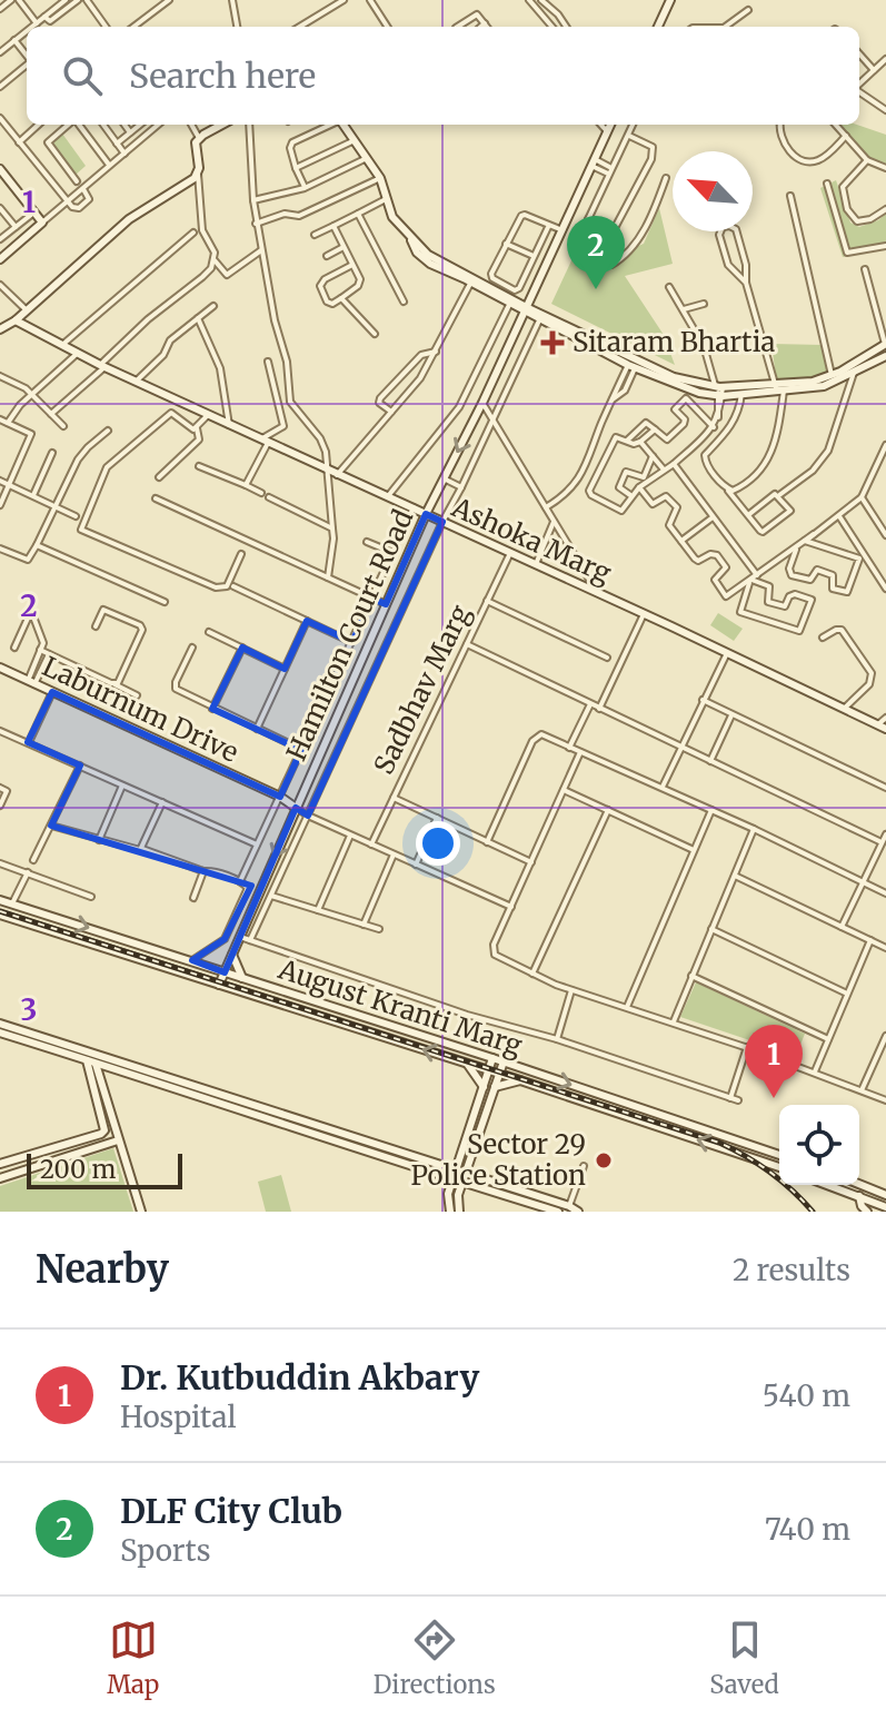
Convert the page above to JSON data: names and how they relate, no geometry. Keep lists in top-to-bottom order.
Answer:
{
  "streets": {
    "street": [
      "Ashoka Marg",
      "Hamilton Court Road",
      "Sadbhav Marg",
      "Laburnum Drive",
      "August Kranti Marg"
    ]
  },
  "crossings": [
    ["Ashoka Marg", "Hamilton Court Road"],
    ["Ashoka Marg", "Sadbhav Marg"],
    ["Hamilton Court Road", "Laburnum Drive"],
    ["Hamilton Court Road", "August Kranti Marg"],
    ["Sadbhav Marg", "Laburnum Drive"]
  ],
  "places": {
    "health": ["Sitaram Bhartia"],
    "other": ["Sector 29 Police Station"]
  },
  "scale_bar": "200 m",
  "north": "top left",
  "page": {
    "search": "Search here",
    "pins": ["2", "1"],
    "scale": "200 m",
    "heading": ["Nearby", "2 results"],
    "list": [
      {
        "mark": "1",
        "name": "Dr. Kutbuddin Akbary",
        "note": "Hospital",
        "value": "540 m"
      },
      {
        "mark": "2",
        "name": "DLF City Club",
        "note": "Sports",
        "value": "740 m"
      }
    ],
    "nav": ["Map", "Directions", "Saved"]
  },
  "grid": {
    "rows": ["1", "2", "3"]
  }
}
